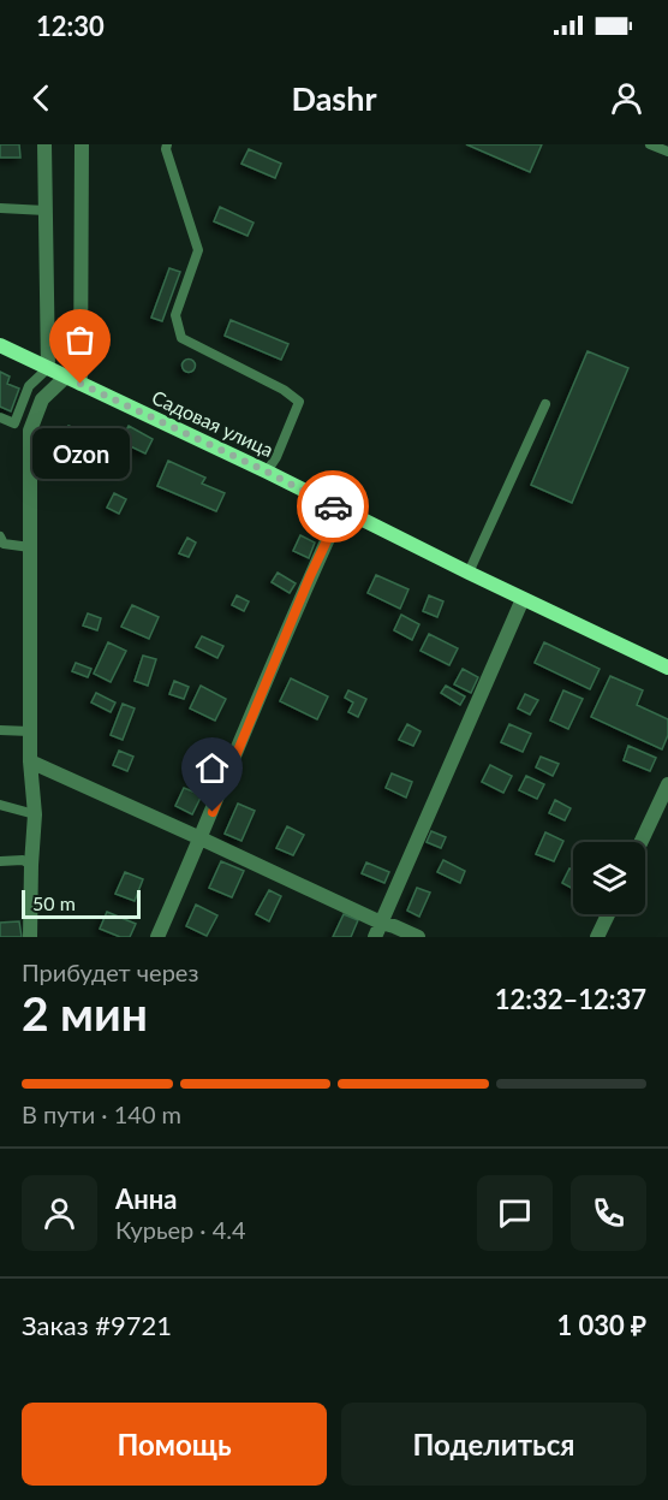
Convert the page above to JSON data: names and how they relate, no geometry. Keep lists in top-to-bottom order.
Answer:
{
  "streets": {
    "street": ["Садовая улица"]
  },
  "places": ["Ozon"],
  "scale_bar": "50 m",
  "page": {
    "status": "12:30",
    "header": "Dashr",
    "bubble": "Ozon",
    "scale": "50 m",
    "heading": ["2 мин", "Прибудет через", "12:32–12:37"],
    "panel": [
      "Анна",
      "Курьер · 4.4",
      "Заказ #9721",
      "1 030 ₽"
    ],
    "bar": "В пути · 140 m",
    "buttons": ["Помощь", "Поделиться"]
  }
}
